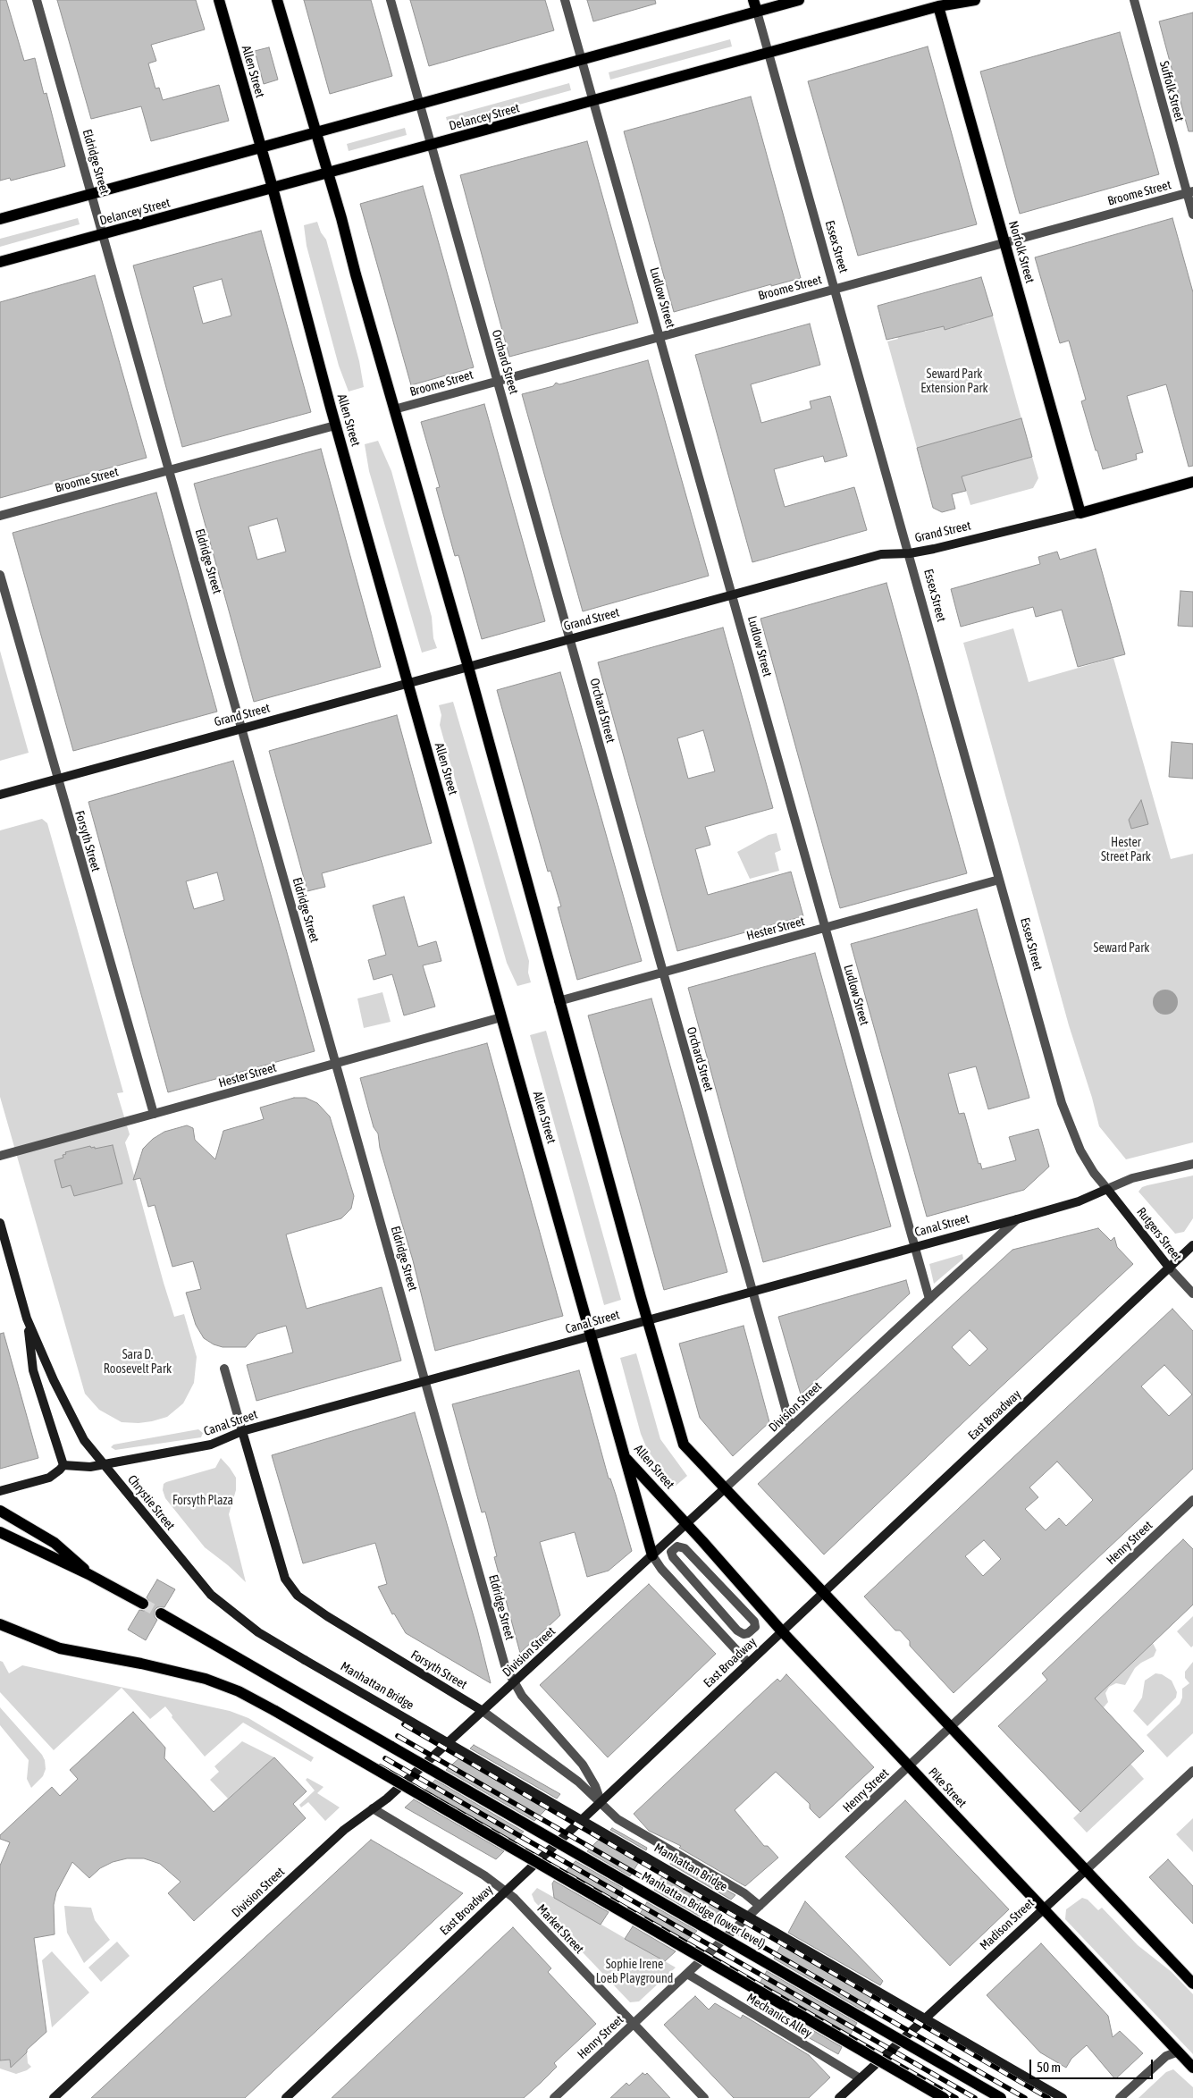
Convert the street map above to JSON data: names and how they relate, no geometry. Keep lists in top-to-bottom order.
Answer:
{
  "streets": {
    "main road": [
      "Allen Street",
      "Delancey Street",
      "Essex Street",
      "Norfolk Street",
      "Grand Street",
      "Forsyth Street",
      "Canal Street",
      "Rutgers Street",
      "Division Street",
      "East Broadway",
      "Chrystie Street",
      "Manhattan Bridge",
      "Pike Street",
      "Manhattan Bridge (lower level)",
      "Madison Street"
    ],
    "street": [
      "Suffolk Street",
      "Eldridge Street",
      "Broome Street",
      "Ludlow Street",
      "Orchard Street",
      "Hester Street",
      "Henry Street",
      "Market Street",
      "Mechanics Alley"
    ]
  },
  "crossings": [
    ["Allen Street", "Delancey Street"],
    ["Allen Street", "Broome Street"],
    ["Allen Street", "Grand Street"],
    ["Allen Street", "Hester Street"],
    ["Allen Street", "Canal Street"],
    ["Allen Street", "Division Street"],
    ["Allen Street", "Pike Street"],
    ["Suffolk Street", "Broome Street"],
    ["Delancey Street", "Eldridge Street"],
    ["Delancey Street", "Essex Street"],
    ["Delancey Street", "Norfolk Street"],
    ["Delancey Street", "Ludlow Street"],
    ["Delancey Street", "Orchard Street"],
    ["Eldridge Street", "Broome Street"],
    ["Eldridge Street", "Grand Street"],
    ["Eldridge Street", "Forsyth Street"],
    ["Eldridge Street", "Hester Street"],
    ["Eldridge Street", "Canal Street"],
    ["Eldridge Street", "Division Street"],
    ["Eldridge Street", "East Broadway"],
    ["Broome Street", "Essex Street"],
    ["Broome Street", "Norfolk Street"],
    ["Broome Street", "Ludlow Street"],
    ["Broome Street", "Orchard Street"],
    ["Essex Street", "Grand Street"],
    ["Essex Street", "Hester Street"],
    ["Essex Street", "Canal Street"],
    ["Essex Street", "Rutgers Street"],
    ["Norfolk Street", "Grand Street"],
    ["Ludlow Street", "Grand Street"],
    ["Ludlow Street", "Hester Street"],
    ["Ludlow Street", "Canal Street"],
    ["Ludlow Street", "Division Street"],
    ["Orchard Street", "Grand Street"],
    ["Orchard Street", "Hester Street"],
    ["Orchard Street", "Canal Street"],
    ["Orchard Street", "Division Street"],
    ["Grand Street", "Forsyth Street"],
    ["Forsyth Street", "Hester Street"],
    ["Forsyth Street", "Canal Street"],
    ["Forsyth Street", "Division Street"],
    ["Forsyth Street", "East Broadway"],
    ["Forsyth Street", "Henry Street"],
    ["Canal Street", "Rutgers Street"],
    ["Canal Street", "Division Street"],
    ["Canal Street", "Chrystie Street"],
    ["Rutgers Street", "East Broadway"],
    ["Division Street", "Pike Street"],
    ["Division Street", "Market Street"],
    ["East Broadway", "Pike Street"],
    ["East Broadway", "Market Street"],
    ["Chrystie Street", "Manhattan Bridge"],
    ["Henry Street", "Pike Street"],
    ["Henry Street", "Market Street"],
    ["Henry Street", "Mechanics Alley"],
    ["Pike Street", "Madison Street"],
    ["Madison Street", "Mechanics Alley"]
  ],
  "parks": [
    "Seward Park Extension Park",
    "Hester Street Park",
    "Seward Park",
    "Sara D. Roosevelt Park",
    "Forsyth Plaza",
    "Sophie Irene Loeb Playground"
  ],
  "scale_bar": "50 m"
}
